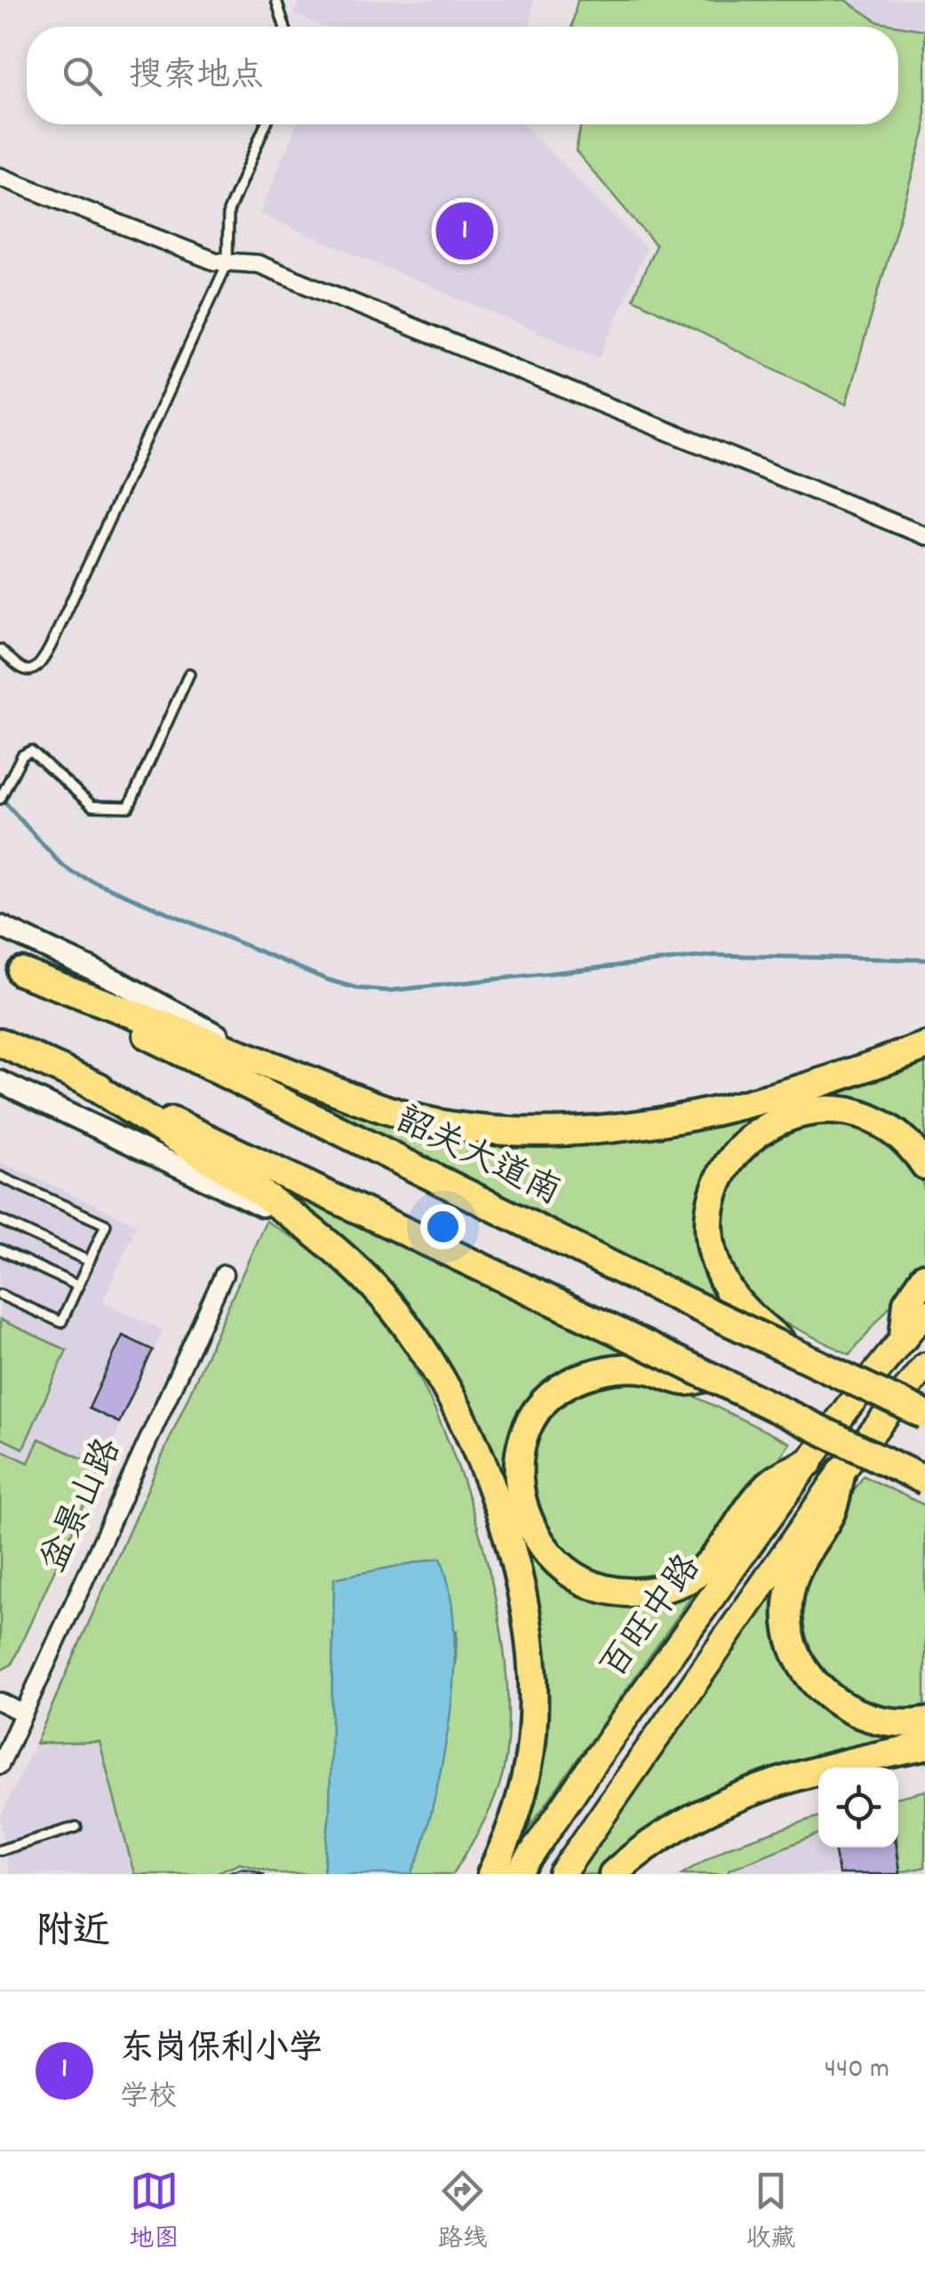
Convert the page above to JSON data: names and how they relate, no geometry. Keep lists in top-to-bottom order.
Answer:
{
  "streets": {
    "highway": ["韶关大道南"],
    "main road": ["百旺中路"],
    "street": ["盆景山路"]
  },
  "page": {
    "search": "搜索地点",
    "pins": "1",
    "heading": "附近",
    "list": [
      {
        "mark": "1",
        "name": "东岗保利小学",
        "note": "学校",
        "value": "440 m"
      }
    ],
    "nav": ["地图", "路线", "收藏"]
  }
}
